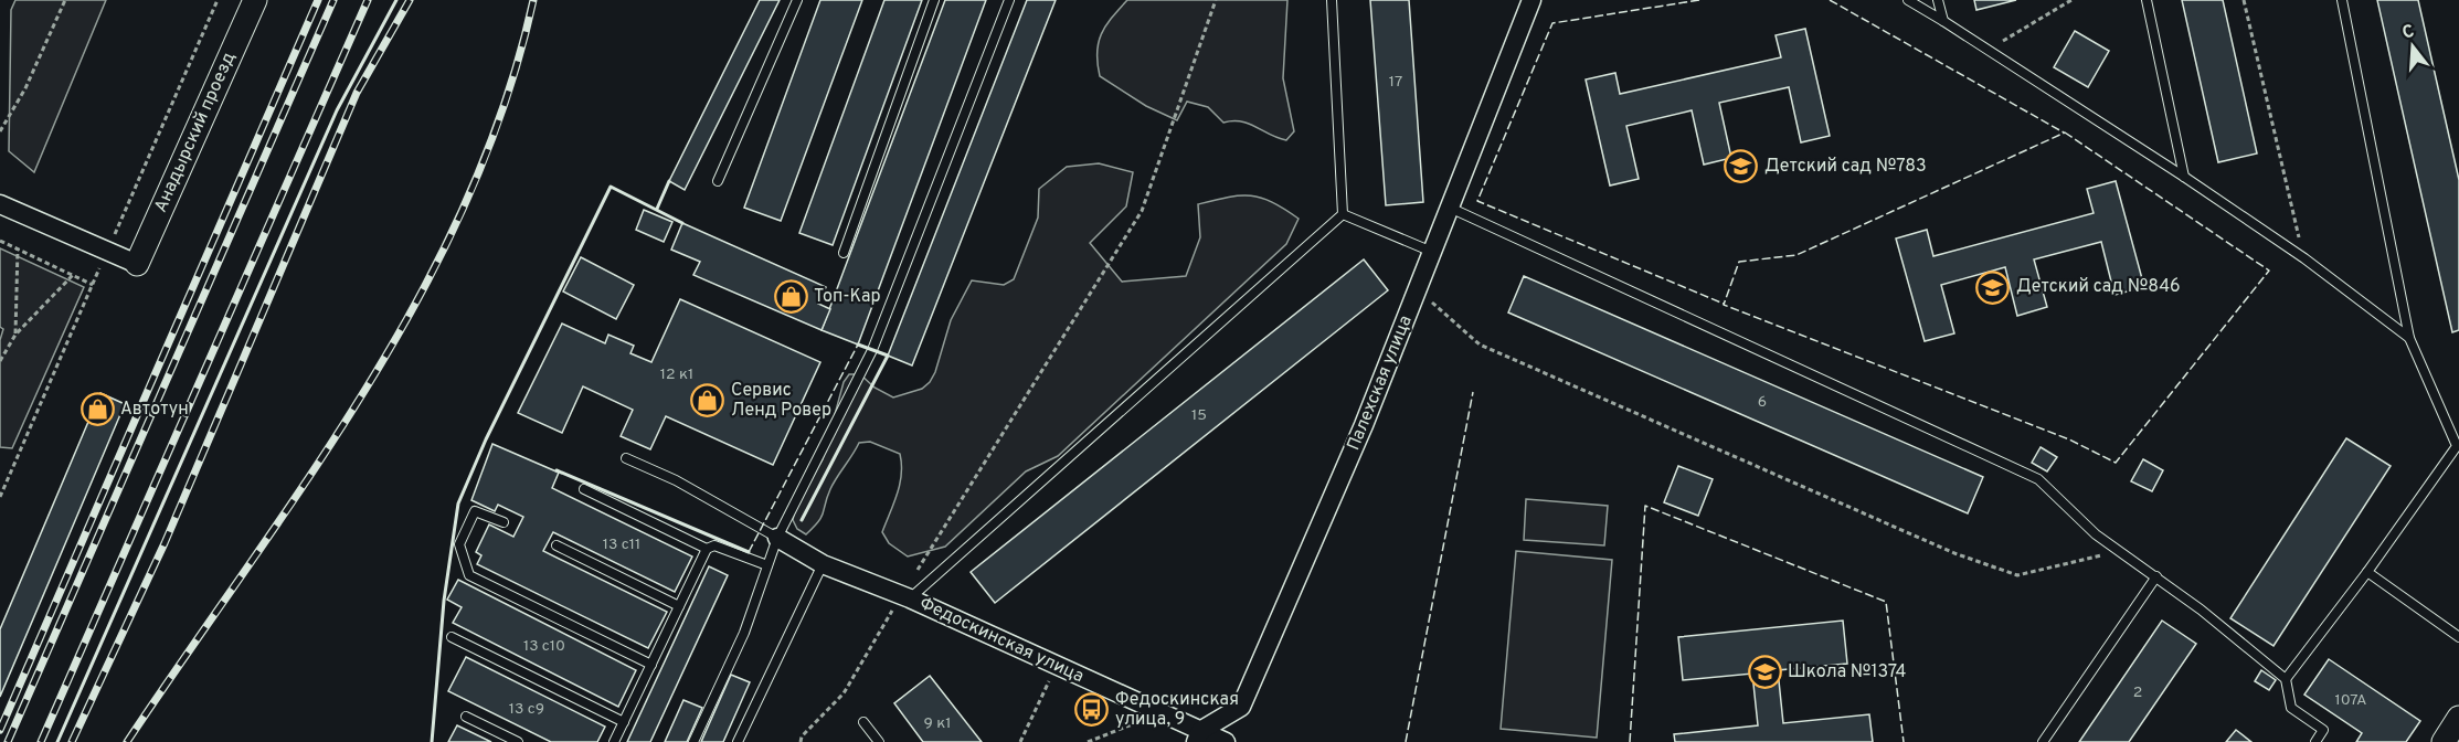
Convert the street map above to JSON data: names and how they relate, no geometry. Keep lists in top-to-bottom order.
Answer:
{
  "streets": {
    "street": ["Анадырский проезд", "Палехская улица", "Федоскинская улица"]
  },
  "crossings": [
    ["Палехская улица", "Федоскинская улица"]
  ],
  "places": {
    "school or university": ["Детский сад №783", "Детский сад №846", "Школа №1374"],
    "shop": ["Топ-Кар", "Сервис Ленд Ровер", "Автотун"],
    "bus stop": ["Федоскинская улица, 9"]
  },
  "house_numbers": [
    "17",
    "12 к1",
    "6",
    "15",
    "13 с11",
    "13 с10",
    "2",
    "107А",
    "13 с9",
    "9 к1"
  ],
  "north": "top"
}
